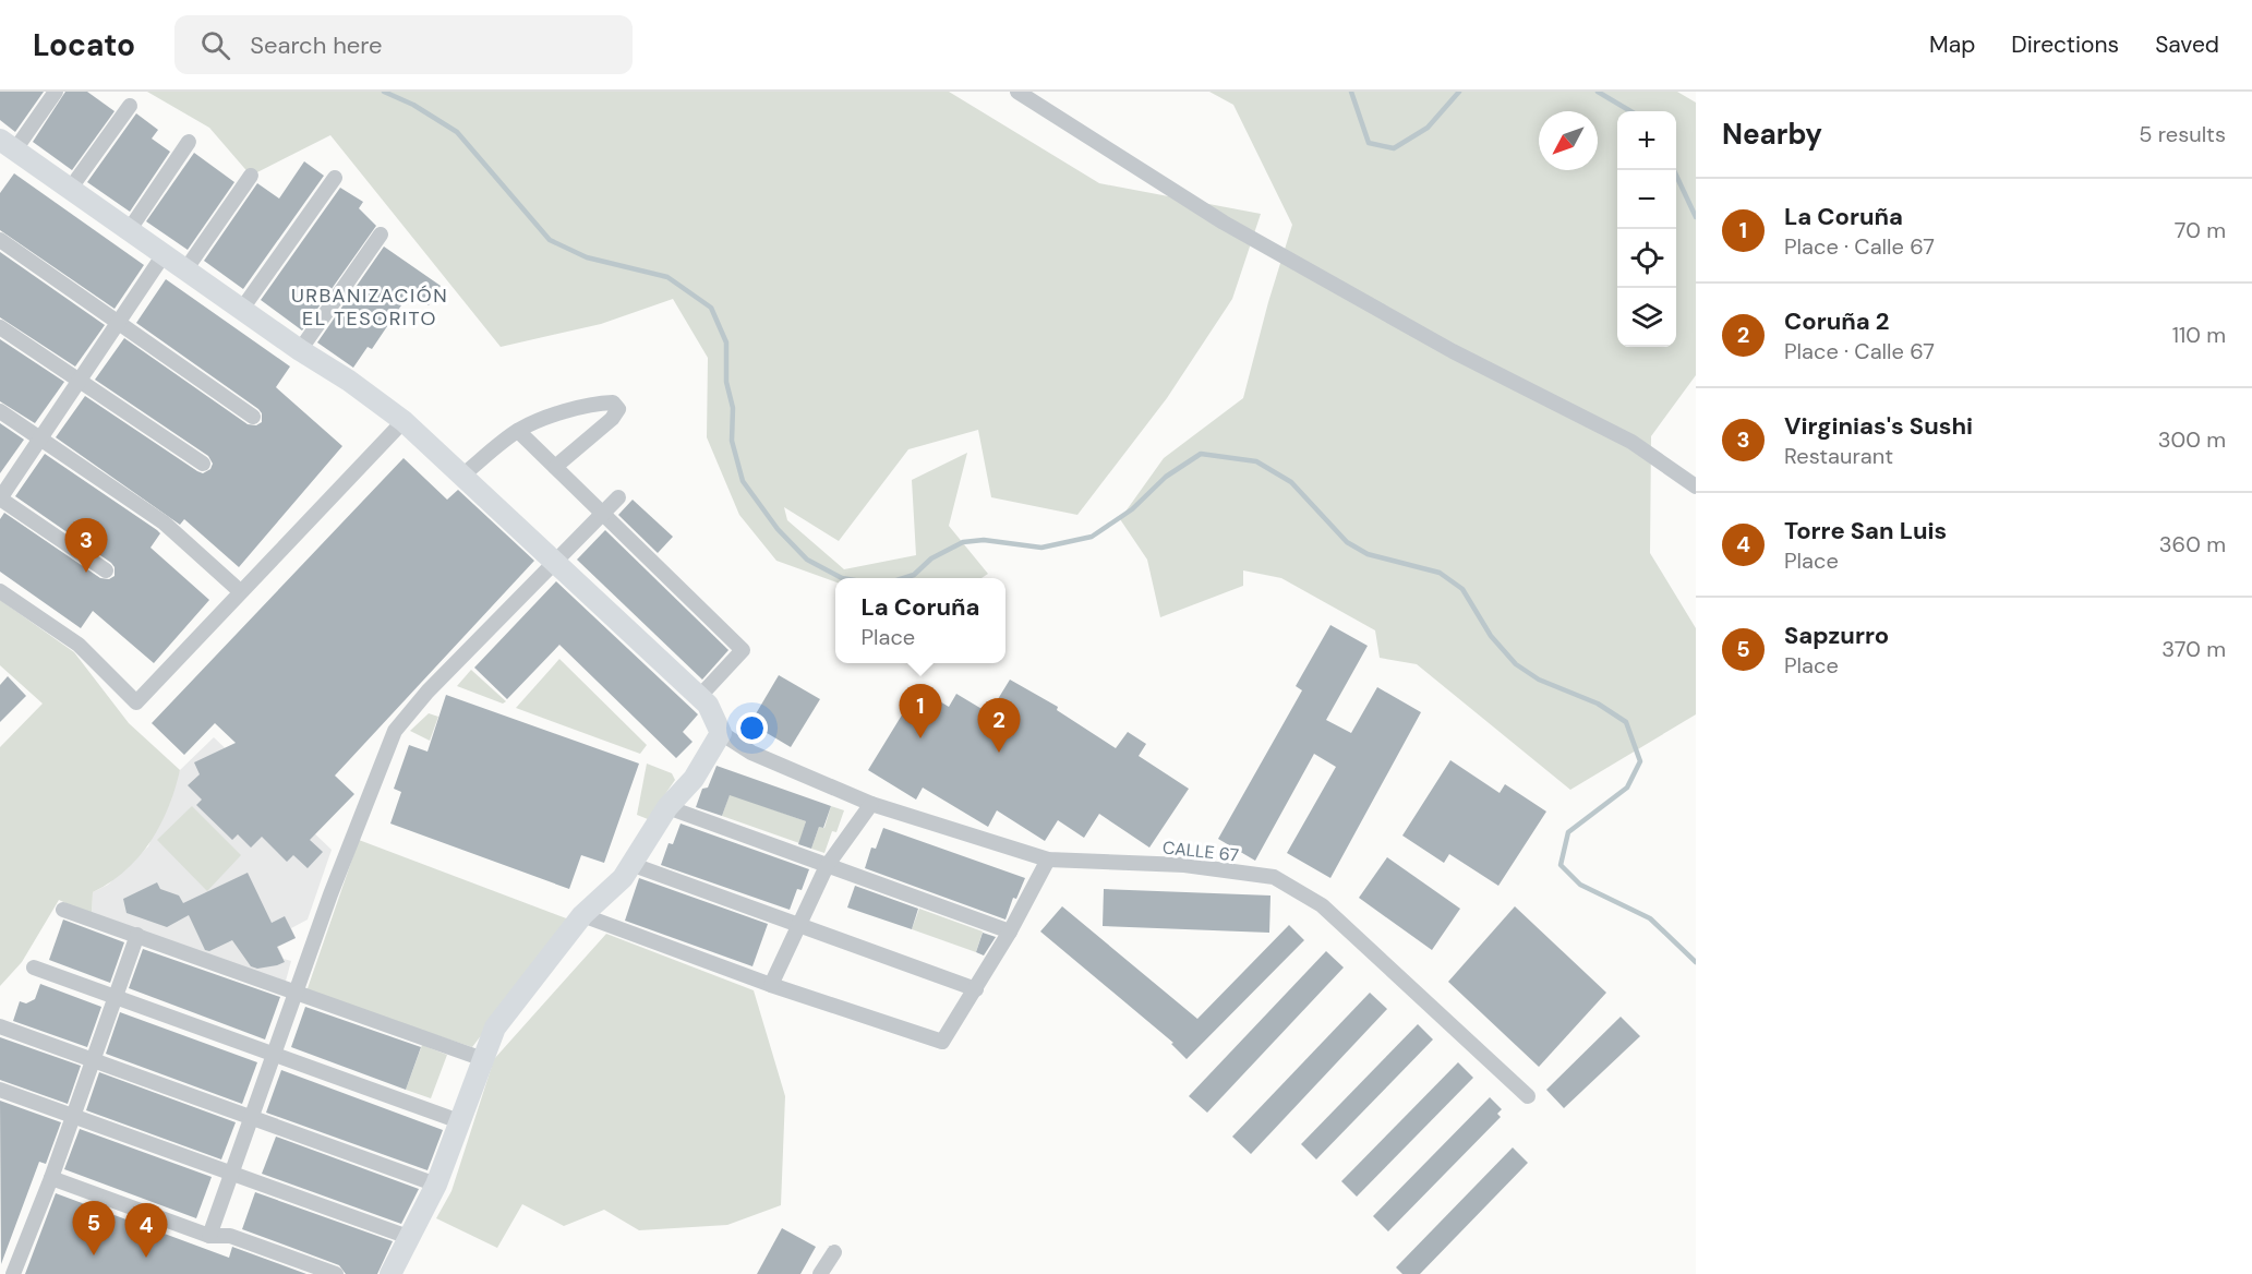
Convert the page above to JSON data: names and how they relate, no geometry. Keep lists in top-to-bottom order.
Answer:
{
  "streets": {
    "street": ["CALLE 67"]
  },
  "districts": ["URBANIZACIÓN EL TESORITO"],
  "north": "bottom left",
  "page": {
    "header": "Locato",
    "search": "Search here",
    "nav": ["Map", "Directions", "Saved"],
    "heading": ["Nearby", "5 results"],
    "map_buttons": ["+", "−"],
    "list": [
      {
        "mark": "1",
        "name": "La Coruña",
        "note": "Place · Calle 67",
        "value": "70 m"
      },
      {
        "mark": "2",
        "name": "Coruña 2",
        "note": "Place · Calle 67",
        "value": "110 m"
      },
      {
        "mark": "3",
        "name": "Virginias's Sushi",
        "note": "Restaurant",
        "value": "300 m"
      },
      {
        "mark": "4",
        "name": "Torre San Luis",
        "note": "Place",
        "value": "360 m"
      },
      {
        "mark": "5",
        "name": "Sapzurro",
        "note": "Place",
        "value": "370 m"
      }
    ],
    "pins": [
      "3",
      "1",
      "2",
      "5",
      "4"
    ],
    "popup": ["La Coruña", "Place"]
  }
}
